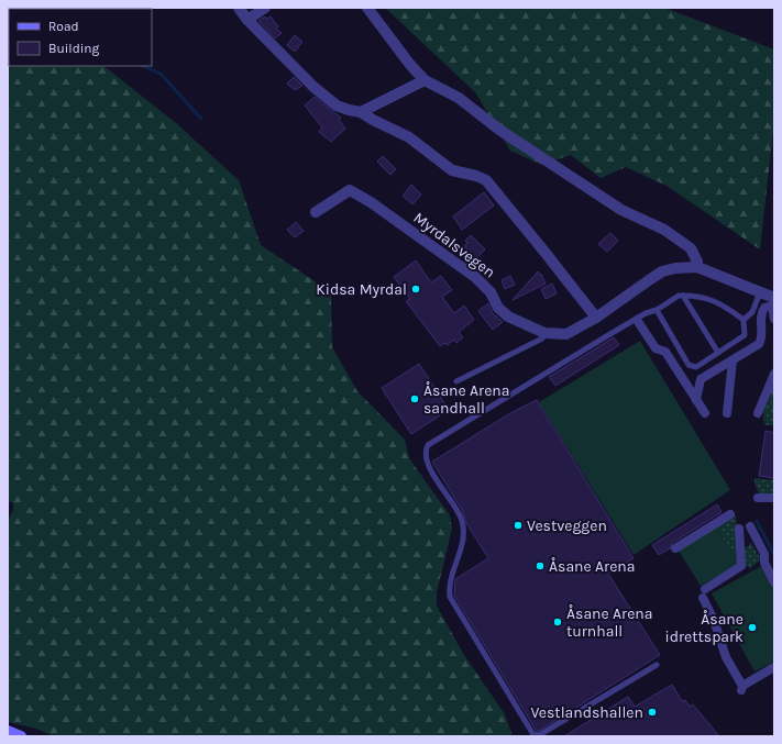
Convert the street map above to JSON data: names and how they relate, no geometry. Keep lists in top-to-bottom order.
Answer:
{
  "streets": {
    "street": ["Myrdalsvegen"]
  },
  "places": [
    "Kidsa Myrdal",
    "Åsane Arena sandhall",
    "Vestveggen",
    "Åsane Arena",
    "Åsane Arena turnhall",
    "Åsane idrettspark",
    "Vestlandshallen"
  ],
  "legend": ["Road", "Building"]
}
